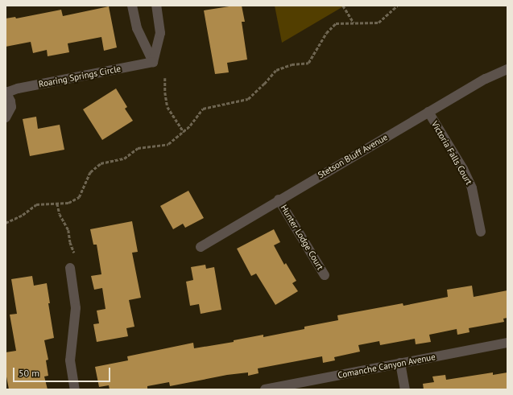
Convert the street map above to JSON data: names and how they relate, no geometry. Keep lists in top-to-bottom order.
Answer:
{
  "streets": {
    "street": [
      "Roaring Springs Circle",
      "Victoria Falls Court",
      "Stetson Bluff Avenue",
      "Hunter Lodge Court",
      "Comanche Canyon Avenue"
    ]
  },
  "crossings": [
    ["Victoria Falls Court", "Stetson Bluff Avenue"],
    ["Stetson Bluff Avenue", "Hunter Lodge Court"]
  ],
  "scale_bar": "50 m"
}
